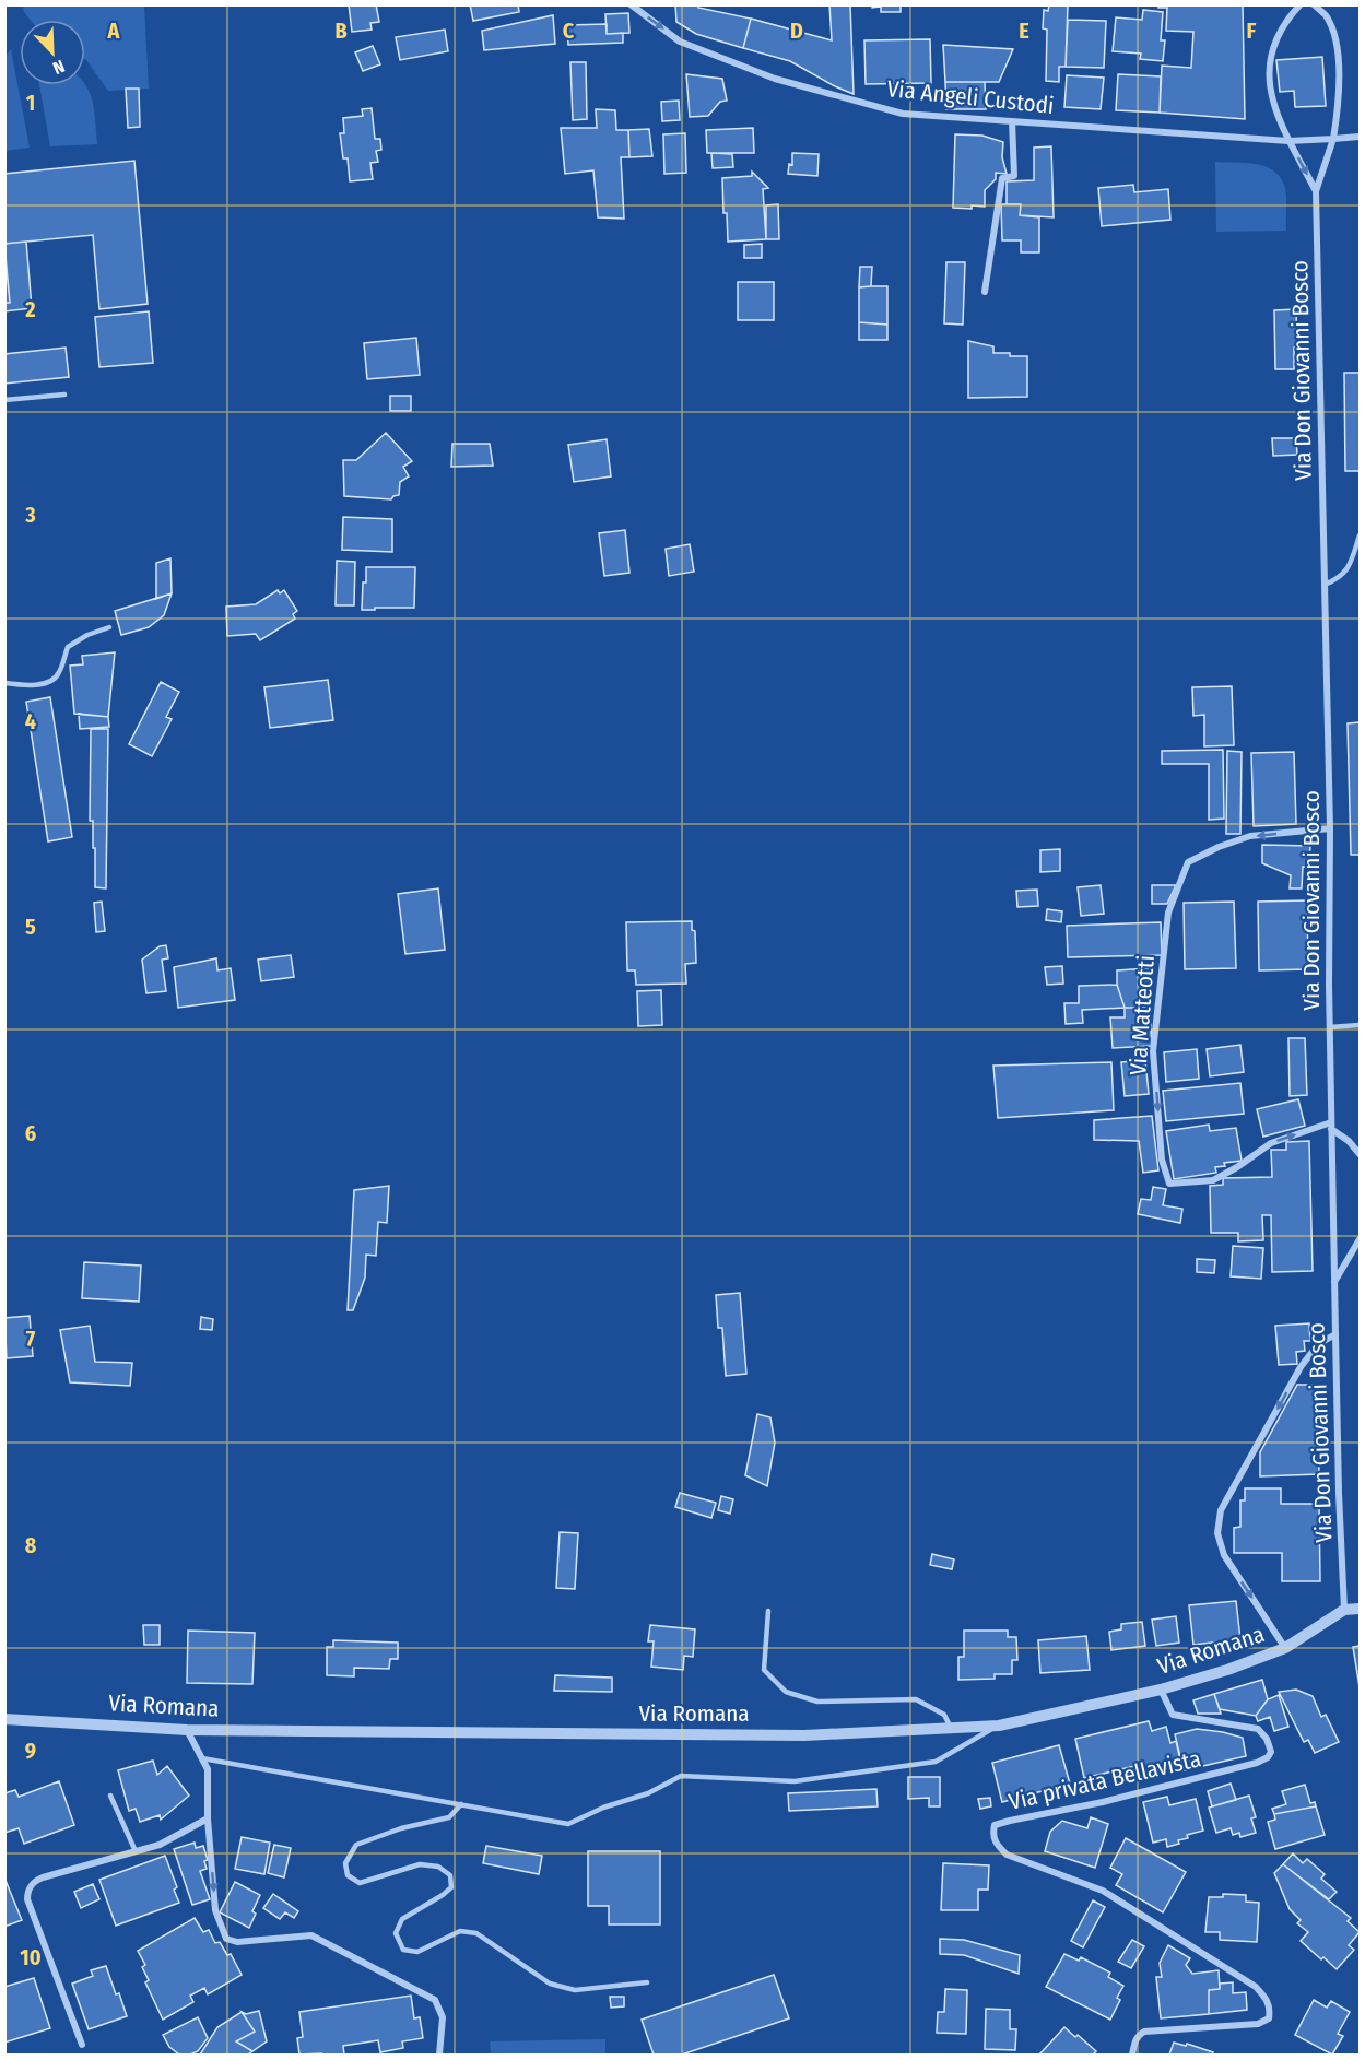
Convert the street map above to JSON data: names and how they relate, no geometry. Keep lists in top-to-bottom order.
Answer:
{
  "streets": {
    "street": [
      "Via Angeli Custodi",
      "Via Don Giovanni Bosco",
      "Via Matteotti",
      "Via Romana",
      "Via privata Bellavista"
    ]
  },
  "crossings": [
    ["Via Angeli Custodi", "Via Don Giovanni Bosco"],
    ["Via Don Giovanni Bosco", "Via Matteotti"],
    ["Via Don Giovanni Bosco", "Via Romana"],
    ["Via Romana", "Via privata Bellavista"]
  ],
  "one_way": ["Via Angeli Custodi"],
  "north": "bottom right",
  "grid": {
    "columns": [
      "A",
      "B",
      "C",
      "D",
      "E",
      "F"
    ],
    "rows": [
      "1",
      "2",
      "3",
      "4",
      "5",
      "6",
      "7",
      "8",
      "9",
      "10"
    ]
  }
}
